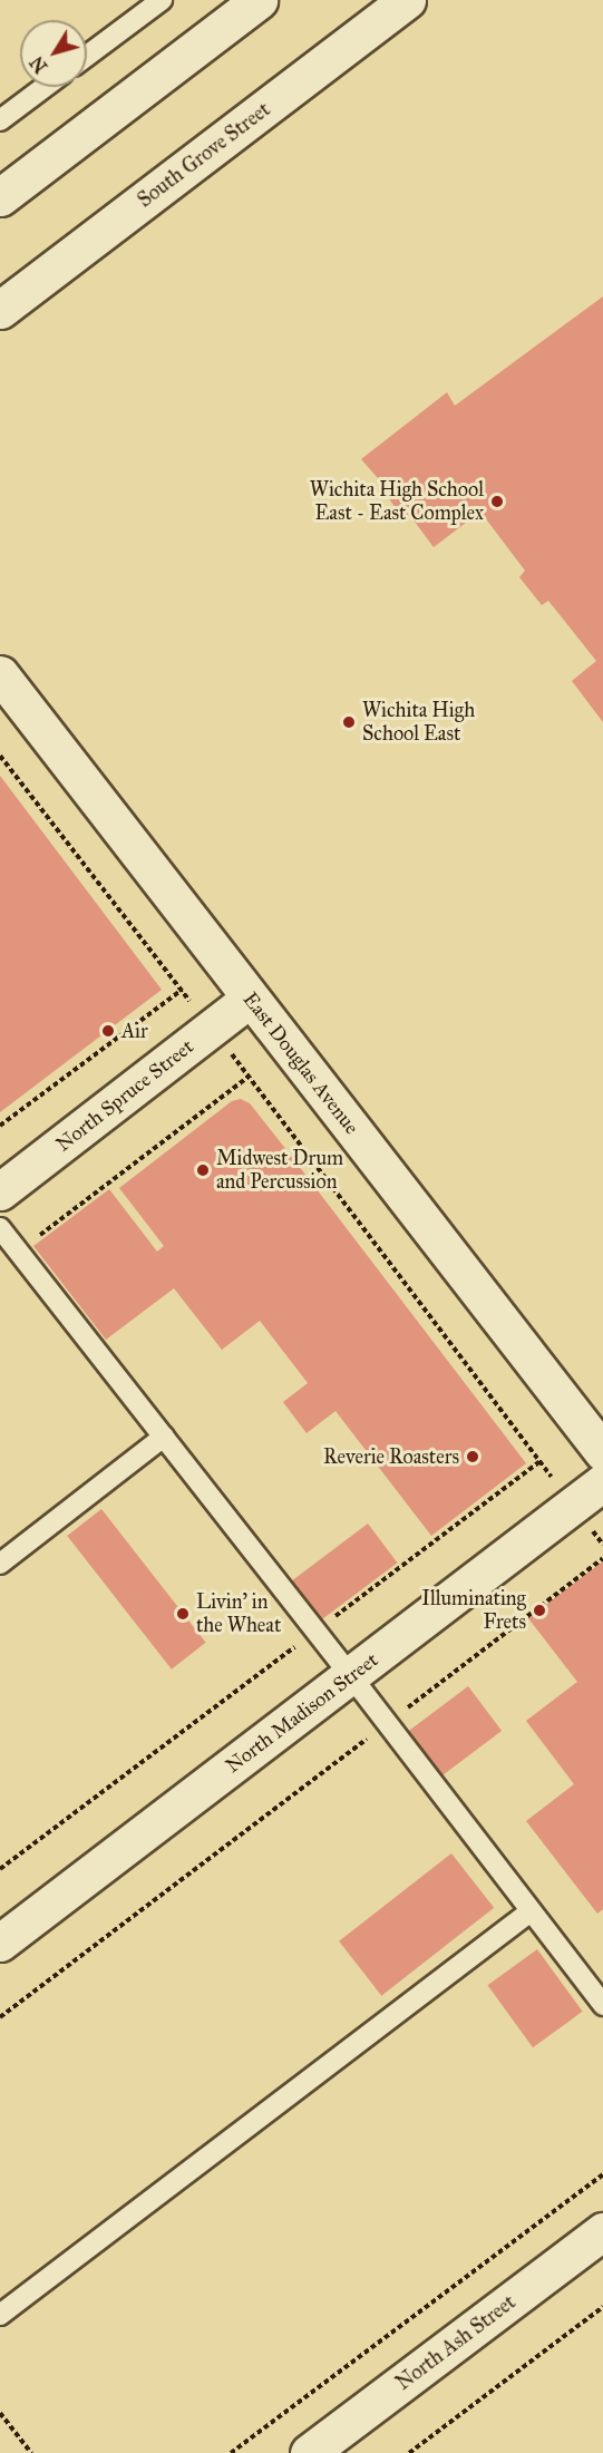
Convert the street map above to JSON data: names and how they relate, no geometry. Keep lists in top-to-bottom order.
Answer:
{
  "streets": {
    "street": [
      "South Grove Street",
      "East Douglas Avenue",
      "North Spruce Street",
      "North Madison Street",
      "North Ash Street"
    ]
  },
  "crossings": [
    ["East Douglas Avenue", "North Spruce Street"]
  ],
  "places": [
    "Wichita High School East - East Complex",
    "Wichita High School East",
    "Air",
    "Midwest Drum and Percussion",
    "Reverie Roasters",
    "Illuminating Frets",
    "Livin' in the Wheat"
  ],
  "north": "bottom left"
}
